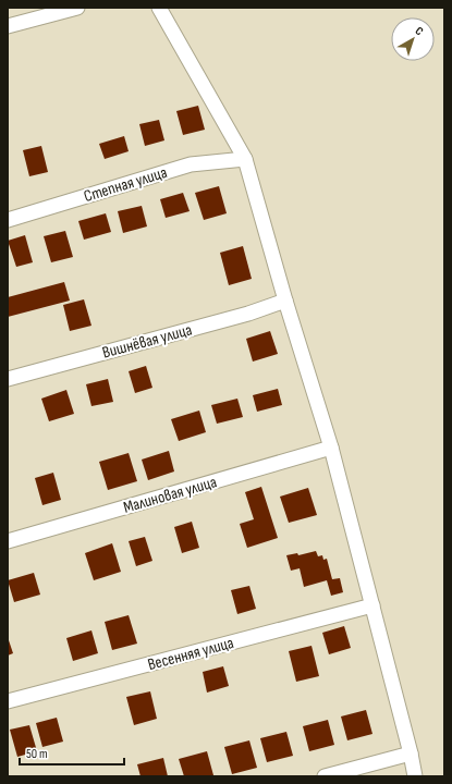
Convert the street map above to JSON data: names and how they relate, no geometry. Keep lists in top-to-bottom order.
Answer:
{
  "streets": {
    "street": [
      "Степная улица",
      "Вишнёвая улица",
      "Малиновая улица",
      "Весенняя улица"
    ]
  },
  "scale_bar": "50 m",
  "north": "top right"
}
